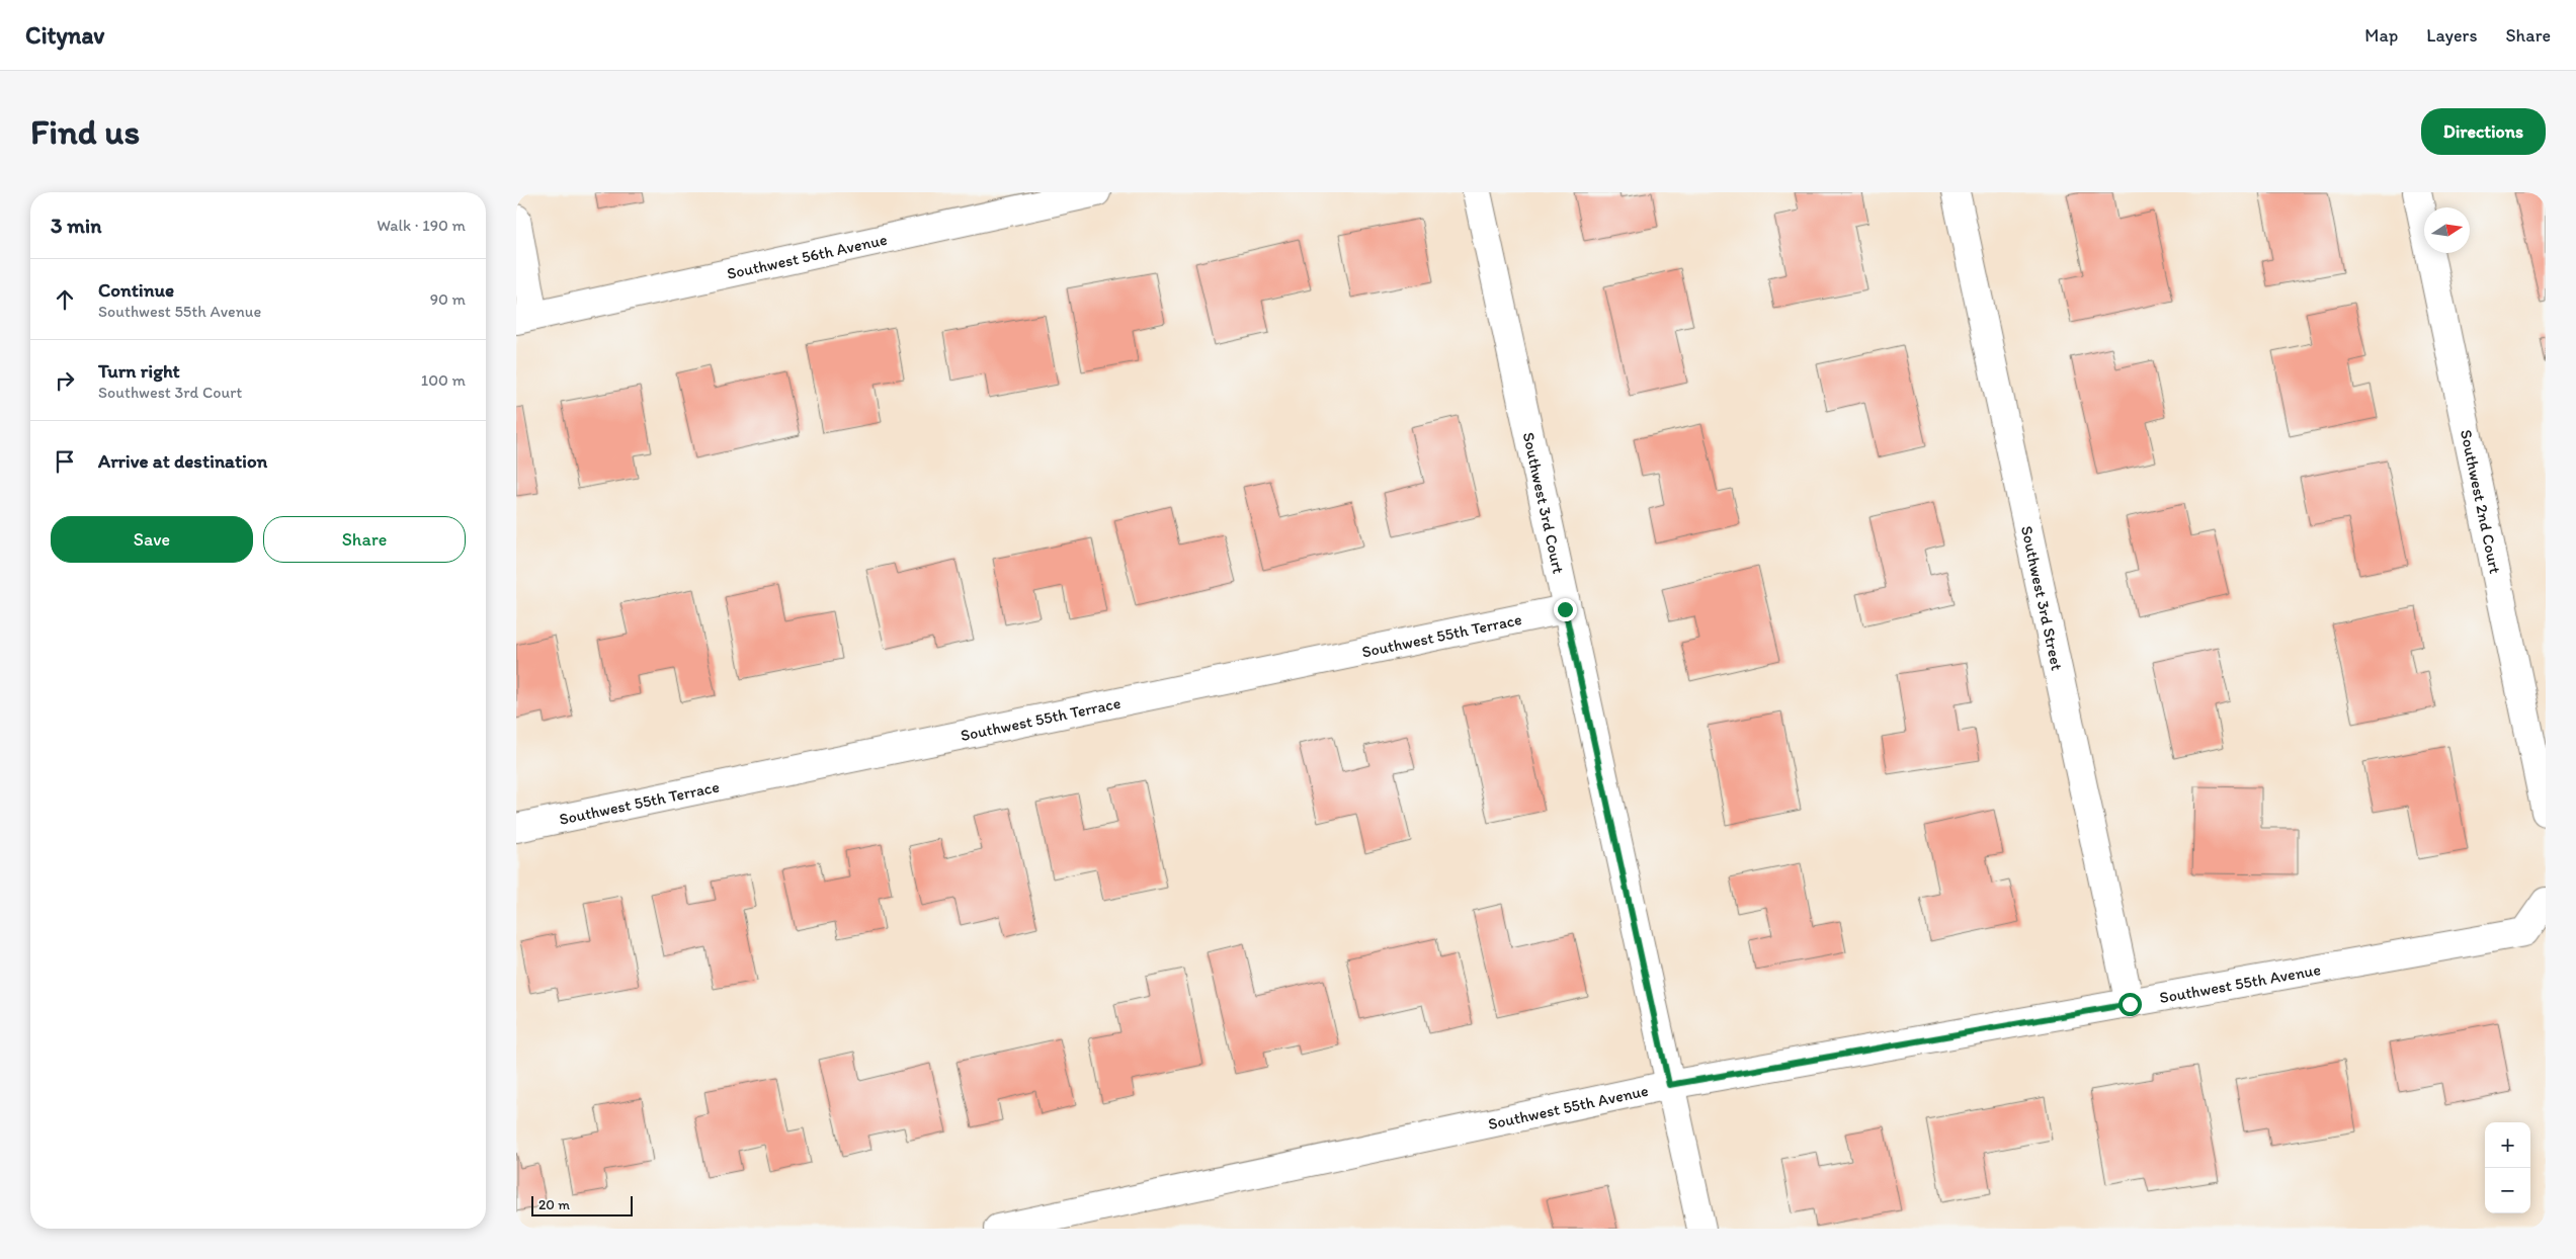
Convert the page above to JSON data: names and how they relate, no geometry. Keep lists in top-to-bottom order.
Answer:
{
  "streets": {
    "street": [
      "Southwest 56th Avenue",
      "Southwest 2nd Court",
      "Southwest 3rd Court",
      "Southwest 3rd Street",
      "Southwest 55th Terrace",
      "Southwest 55th Avenue"
    ]
  },
  "crossings": [
    ["Southwest 3rd Court", "Southwest 55th Terrace"],
    ["Southwest 3rd Court", "Southwest 55th Avenue"],
    ["Southwest 3rd Street", "Southwest 55th Avenue"]
  ],
  "scale_bar": "20 m",
  "north": "right",
  "page": {
    "header": "Citynav",
    "nav": ["Map", "Layers", "Share"],
    "buttons": [
      "Directions",
      ["Save", "Share"]
    ],
    "title": "Find us",
    "heading": ["3 min", "Walk · 190 m"],
    "list": [
      ["Continue", "Southwest 55th Avenue", "90 m"],
      ["Turn right", "Southwest 3rd Court", "100 m"],
      "Arrive at destination"
    ],
    "map_buttons": ["+", "−"],
    "scale": "20 m"
  }
}
